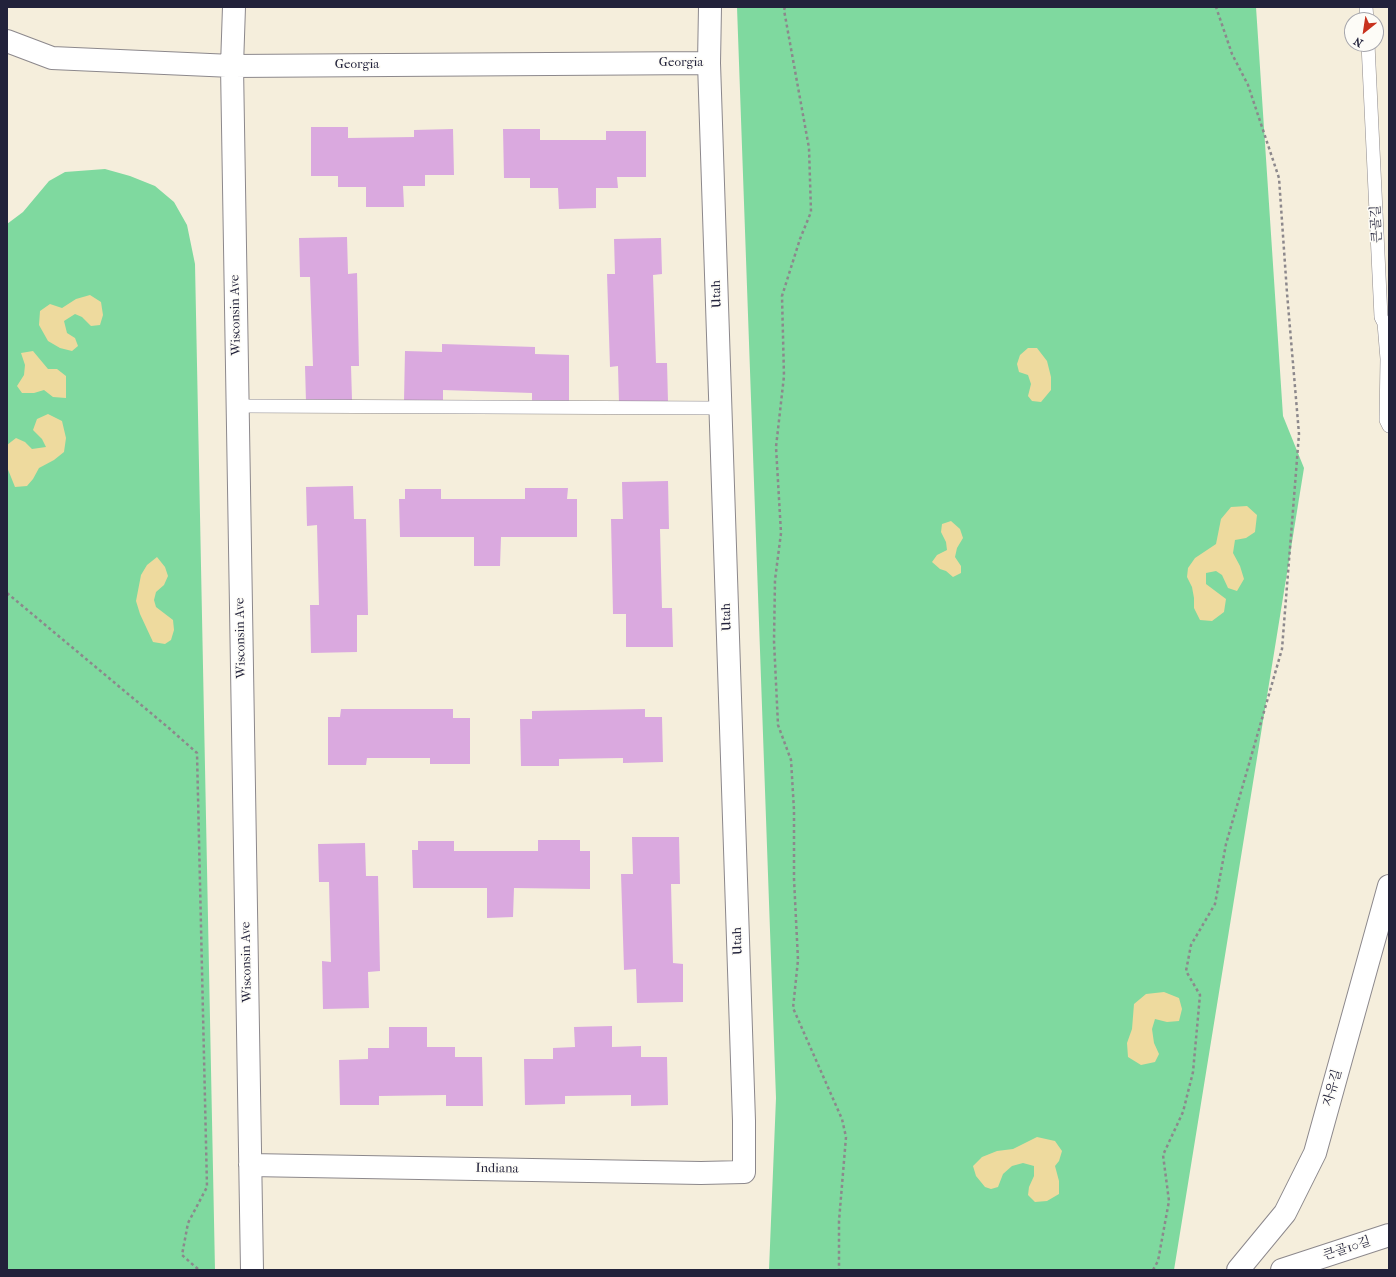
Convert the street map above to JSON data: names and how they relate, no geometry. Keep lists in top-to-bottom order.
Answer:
{
  "streets": {
    "street": [
      "Georgia",
      "Utah",
      "Wisconsin Ave",
      "자유길",
      "Indiana",
      "큰골10길"
    ],
    "lane": ["큰골길"]
  },
  "crossings": [
    ["Georgia", "Utah"],
    ["Georgia", "Wisconsin Ave"],
    ["Utah", "Indiana"],
    ["Wisconsin Ave", "Indiana"]
  ],
  "north": "bottom left"
}
